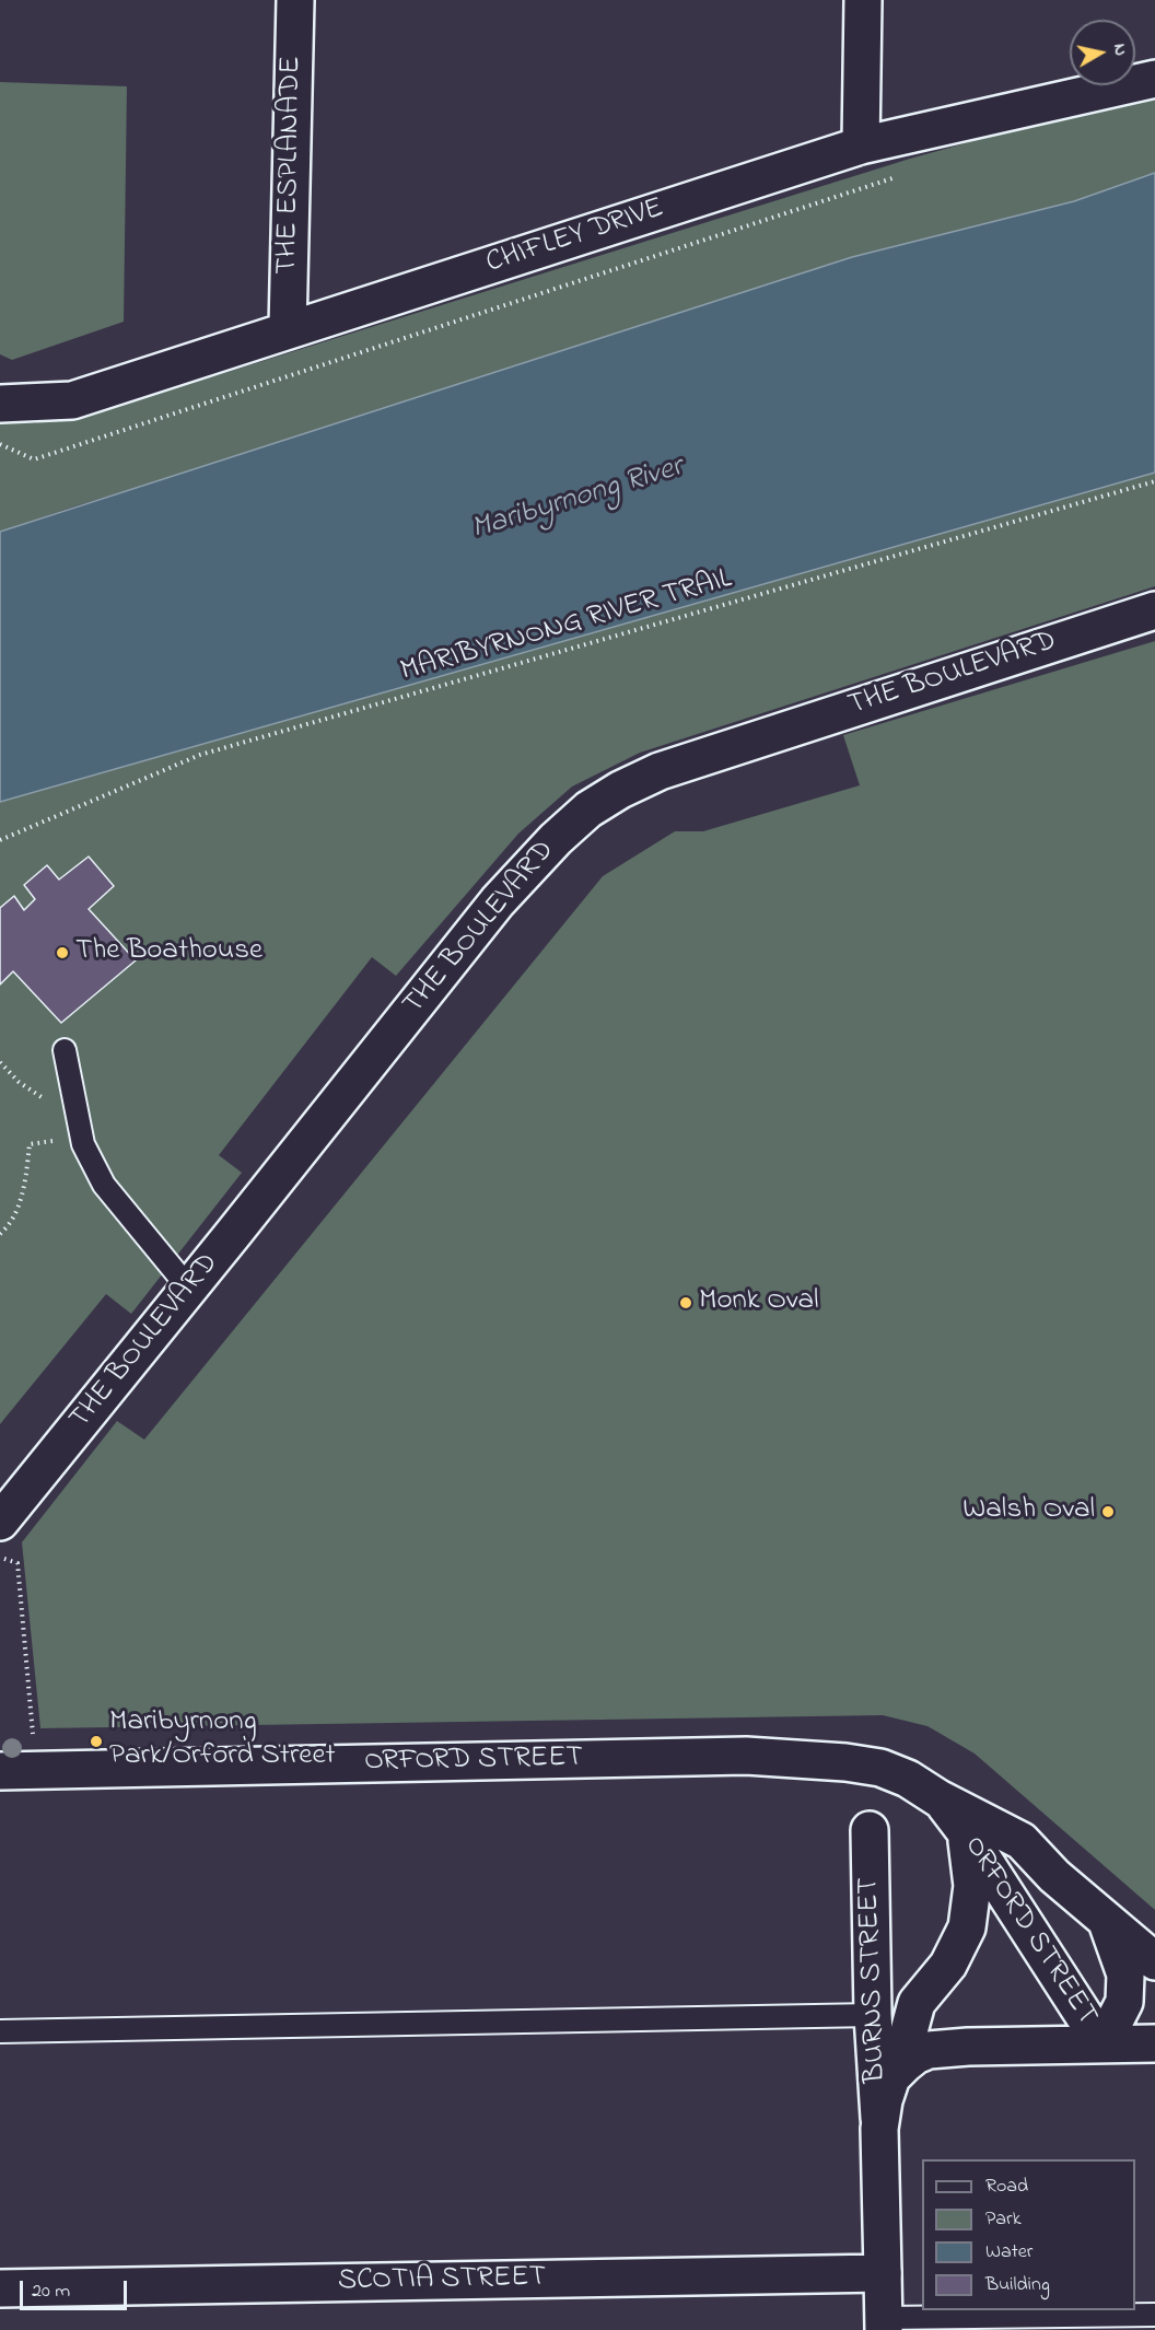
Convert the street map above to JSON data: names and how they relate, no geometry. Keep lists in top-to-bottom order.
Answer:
{
  "streets": {
    "street": [
      "THE ESPLANADE",
      "CHIFLEY DRIVE",
      "THE BOULEVARD",
      "ORFORD STREET",
      "BURNS STREET",
      "SCOTIA STREET"
    ],
    "path": ["MARIBYRNONG RIVER TRAIL"]
  },
  "crossings": [
    ["THE ESPLANADE", "CHIFLEY DRIVE"],
    ["BURNS STREET", "SCOTIA STREET"]
  ],
  "water": ["Maribyrnong River"],
  "places": [
    "The Boathouse",
    "Monk Oval",
    "Walsh Oval",
    "Maribyrnong Park/Orford Street"
  ],
  "legend": [
    "Road",
    "Park",
    "Water",
    "Building"
  ],
  "scale_bar": "20 m",
  "north": "right"
}
